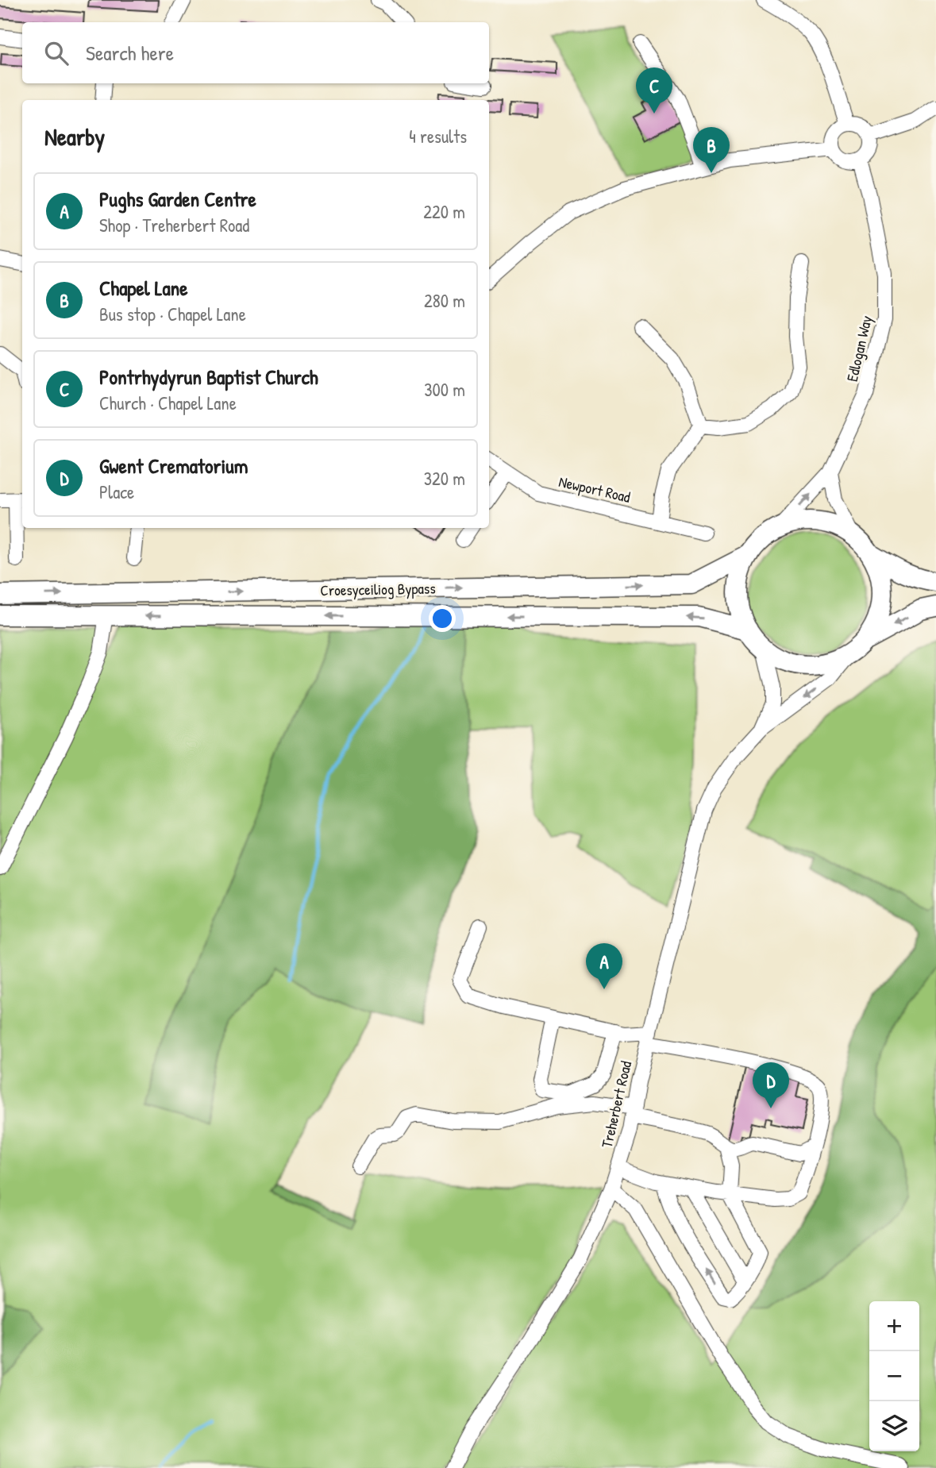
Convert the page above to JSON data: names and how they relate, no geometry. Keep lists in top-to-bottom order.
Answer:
{
  "streets": {
    "highway": ["Croesyceiliog Bypass"],
    "street": ["Edlogan Way", "Newport Road", "Treherbert Road"]
  },
  "crossings": [
    ["Edlogan Way", "Croesyceiliog Bypass"],
    ["Edlogan Way", "Treherbert Road"],
    ["Croesyceiliog Bypass", "Treherbert Road"]
  ],
  "page": {
    "search": "Search here",
    "pins": [
      "C",
      "B",
      "A",
      "D"
    ],
    "heading": ["Nearby", "4 results"],
    "list": [
      {
        "mark": "A",
        "name": "Pughs Garden Centre",
        "note": "Shop · Treherbert Road",
        "value": "220 m"
      },
      {
        "mark": "B",
        "name": "Chapel Lane",
        "note": "Bus stop · Chapel Lane",
        "value": "280 m"
      },
      {
        "mark": "C",
        "name": "Pontrhydyrun Baptist Church",
        "note": "Church · Chapel Lane",
        "value": "300 m"
      },
      {
        "mark": "D",
        "name": "Gwent Crematorium",
        "note": "Place",
        "value": "320 m"
      }
    ],
    "map_buttons": ["+", "−"]
  }
}
